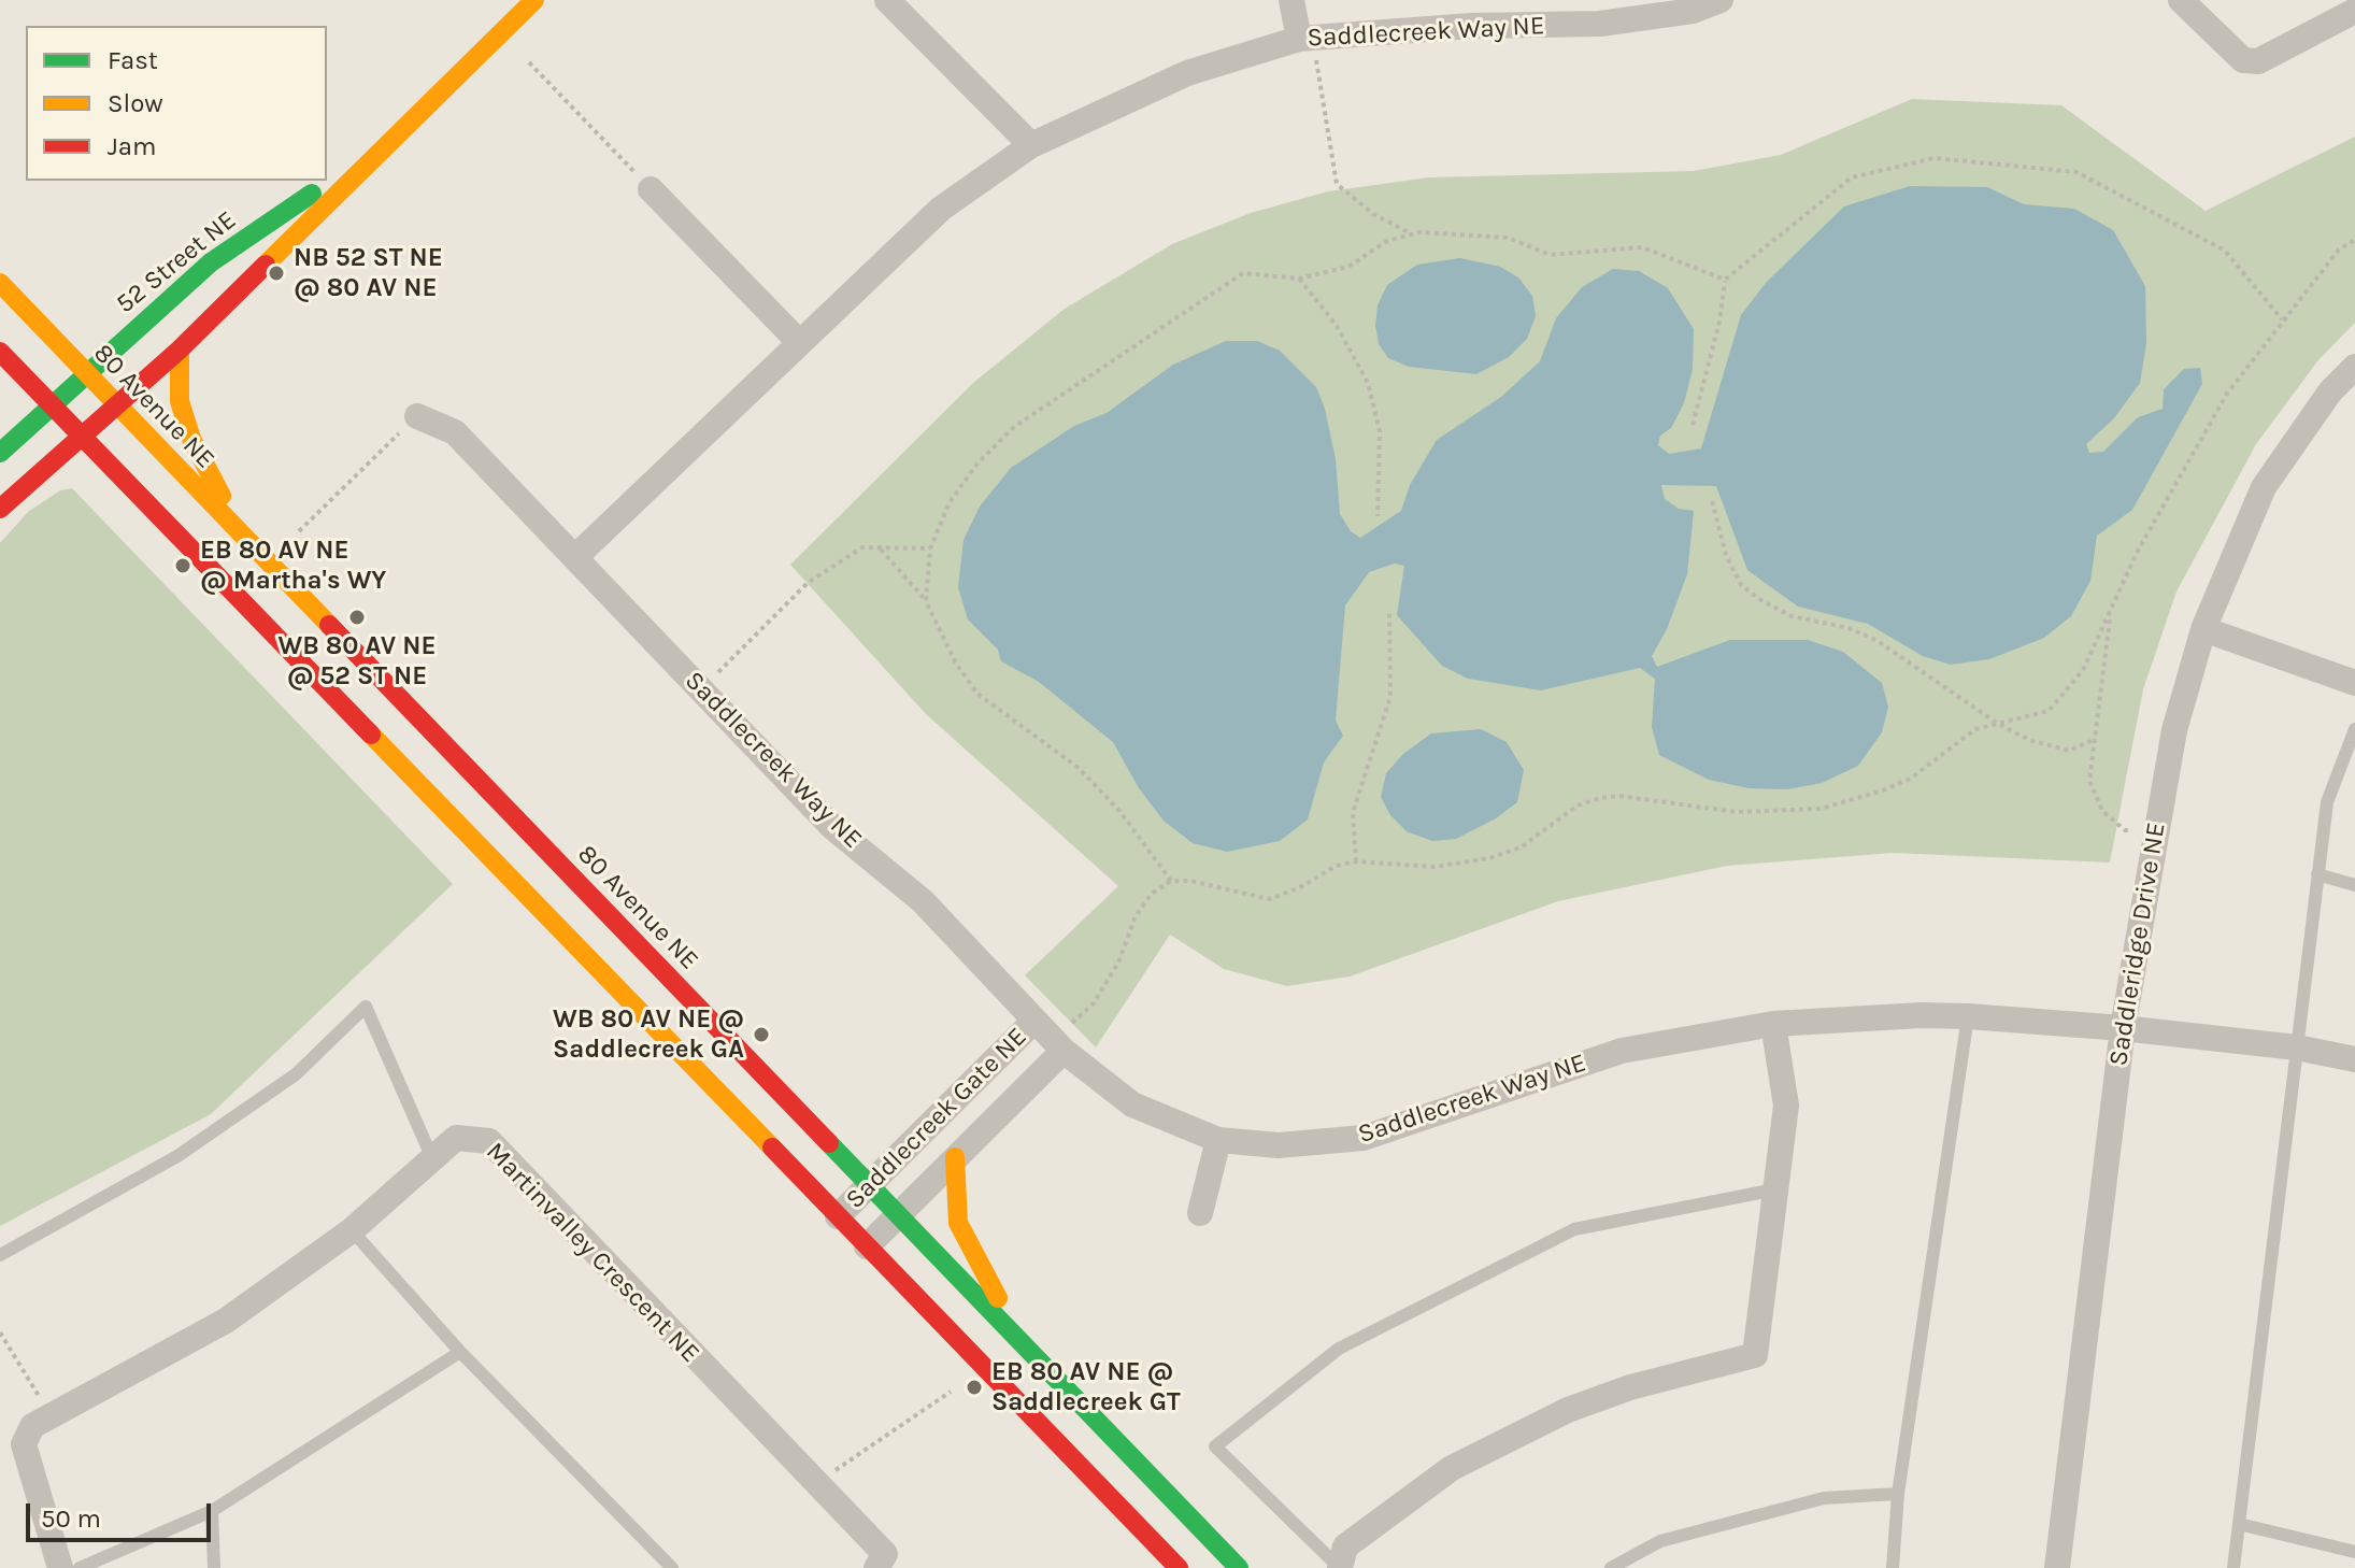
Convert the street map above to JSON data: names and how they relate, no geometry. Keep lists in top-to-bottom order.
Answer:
{
  "streets": {
    "main road": ["52 Street NE", "80 Avenue NE"],
    "street": [
      "Saddlecreek Way NE",
      "Saddleridge Drive NE",
      "Saddlecreek Gate NE",
      "Martinvalley Crescent NE"
    ]
  },
  "crossings": [
    ["Saddlecreek Way NE", "Saddleridge Drive NE"],
    ["Saddlecreek Way NE", "Saddlecreek Gate NE"],
    ["52 Street NE", "80 Avenue NE"],
    ["80 Avenue NE", "Saddlecreek Gate NE"]
  ],
  "places": [
    "NB 52 ST NE @ 80 AV NE",
    "EB 80 AV NE @ Martha's WY",
    "WB 80 AV NE @ 52 ST NE",
    "WB 80 AV NE @ Saddlecreek GA",
    "EB 80 AV NE @ Saddlecreek GT"
  ],
  "legend": ["Fast", "Slow", "Jam"],
  "scale_bar": "50 m"
}
